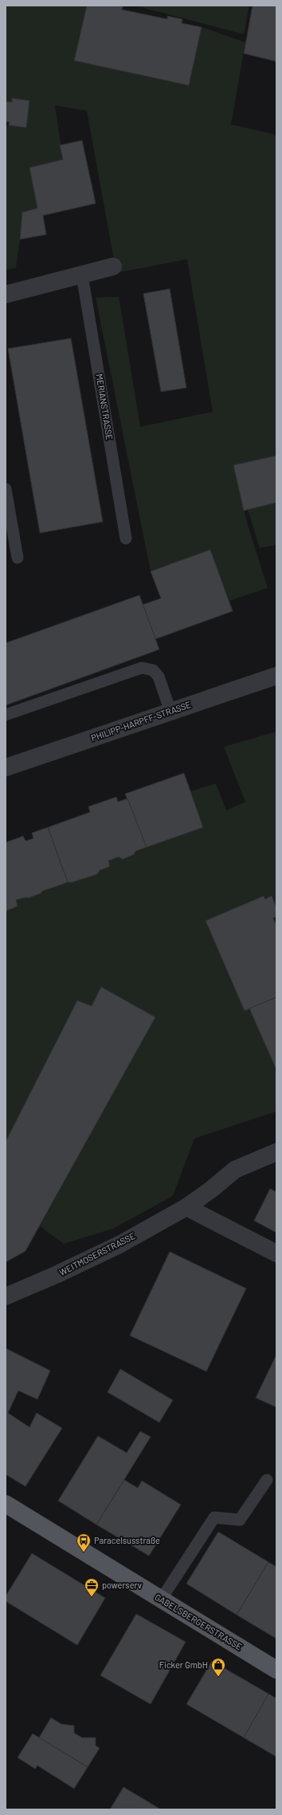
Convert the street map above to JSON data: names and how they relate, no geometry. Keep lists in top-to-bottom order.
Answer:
{
  "streets": {
    "main road": ["GABELSBERGERSTRASSE"],
    "street": ["PHILIPP-HARPFF-STRASSE", "WEITMOSERSTRASSE"],
    "lane": ["MERIANSTRASSE"]
  },
  "places": {
    "bus stop": ["Paracelsusstraße"],
    "office": ["powerserv"],
    "shop": ["Ficker GmbH"]
  }
}
